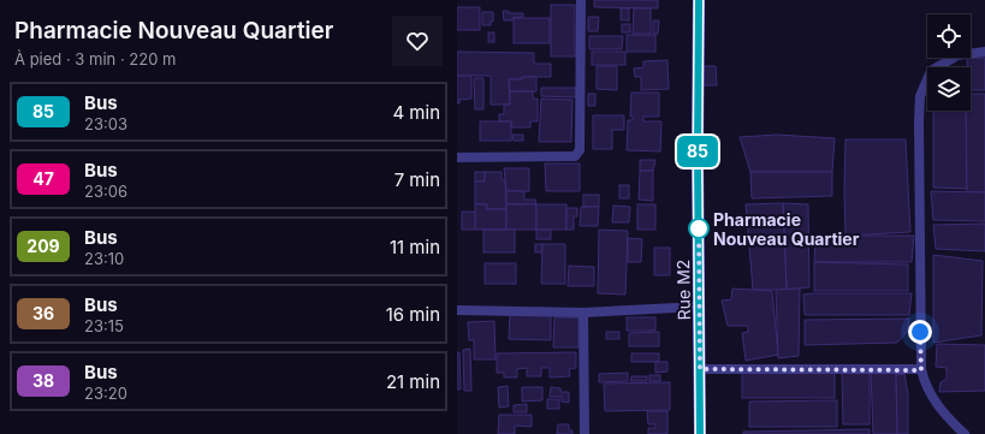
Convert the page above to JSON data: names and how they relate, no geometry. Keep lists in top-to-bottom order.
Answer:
{
  "streets": {
    "main road": ["Rue M2"]
  },
  "places": ["Pharmacie Nouveau Quartier"],
  "lines": ["bus line 85"],
  "page": {
    "heading": ["Pharmacie Nouveau Quartier", "À pied · 3 min · 220 m"],
    "on_map": "85",
    "list": [
      {
        "mark": "85",
        "name": "Bus",
        "note": "23:03",
        "value": "4 min"
      },
      {
        "mark": "47",
        "name": "Bus",
        "note": "23:06",
        "value": "7 min"
      },
      {
        "mark": "209",
        "name": "Bus",
        "note": "23:10",
        "value": "11 min"
      },
      {
        "mark": "36",
        "name": "Bus",
        "note": "23:15",
        "value": "16 min"
      },
      {
        "mark": "38",
        "name": "Bus",
        "note": "23:20",
        "value": "21 min"
      }
    ]
  }
}
